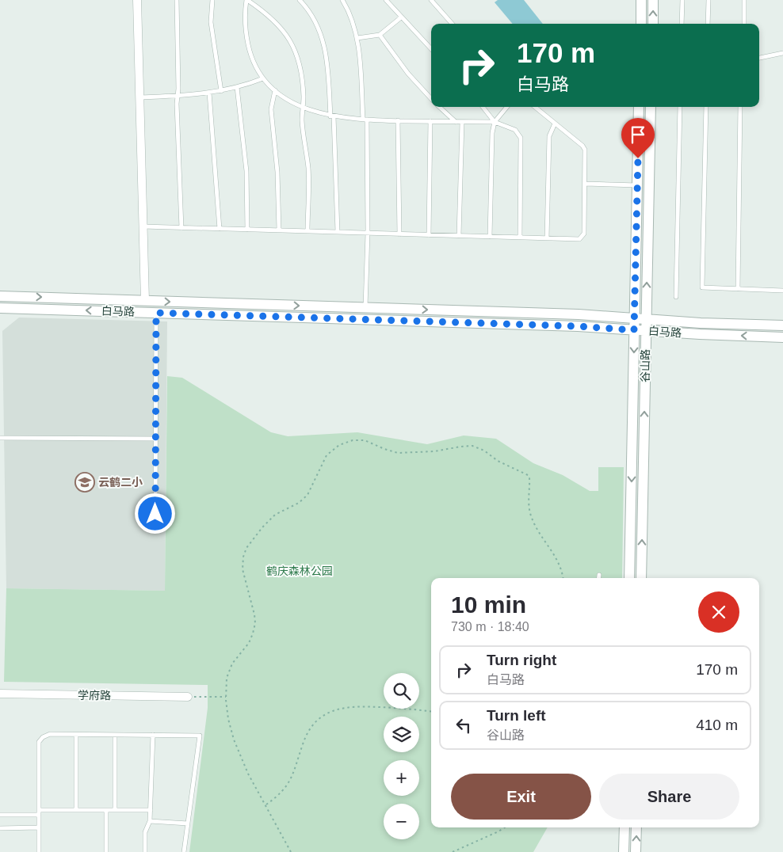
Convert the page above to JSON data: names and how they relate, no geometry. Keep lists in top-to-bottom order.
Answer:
{
  "streets": {
    "street": ["白马路", "谷山路", "学府路"]
  },
  "crossings": [
    ["白马路", "谷山路"]
  ],
  "parks": ["鹤庆森林公园"],
  "places": {
    "school or university": ["云鹤二小"]
  },
  "page": {
    "turn": ["170 m", "白马路"],
    "heading": ["10 min", "730 m · 18:40"],
    "list": [
      {
        "name": "Turn right",
        "note": "白马路",
        "value": "170 m"
      },
      {
        "name": "Turn left",
        "note": "谷山路",
        "value": "410 m"
      }
    ],
    "map_buttons": ["+", "−"],
    "buttons": ["Exit", "Share"]
  }
}
